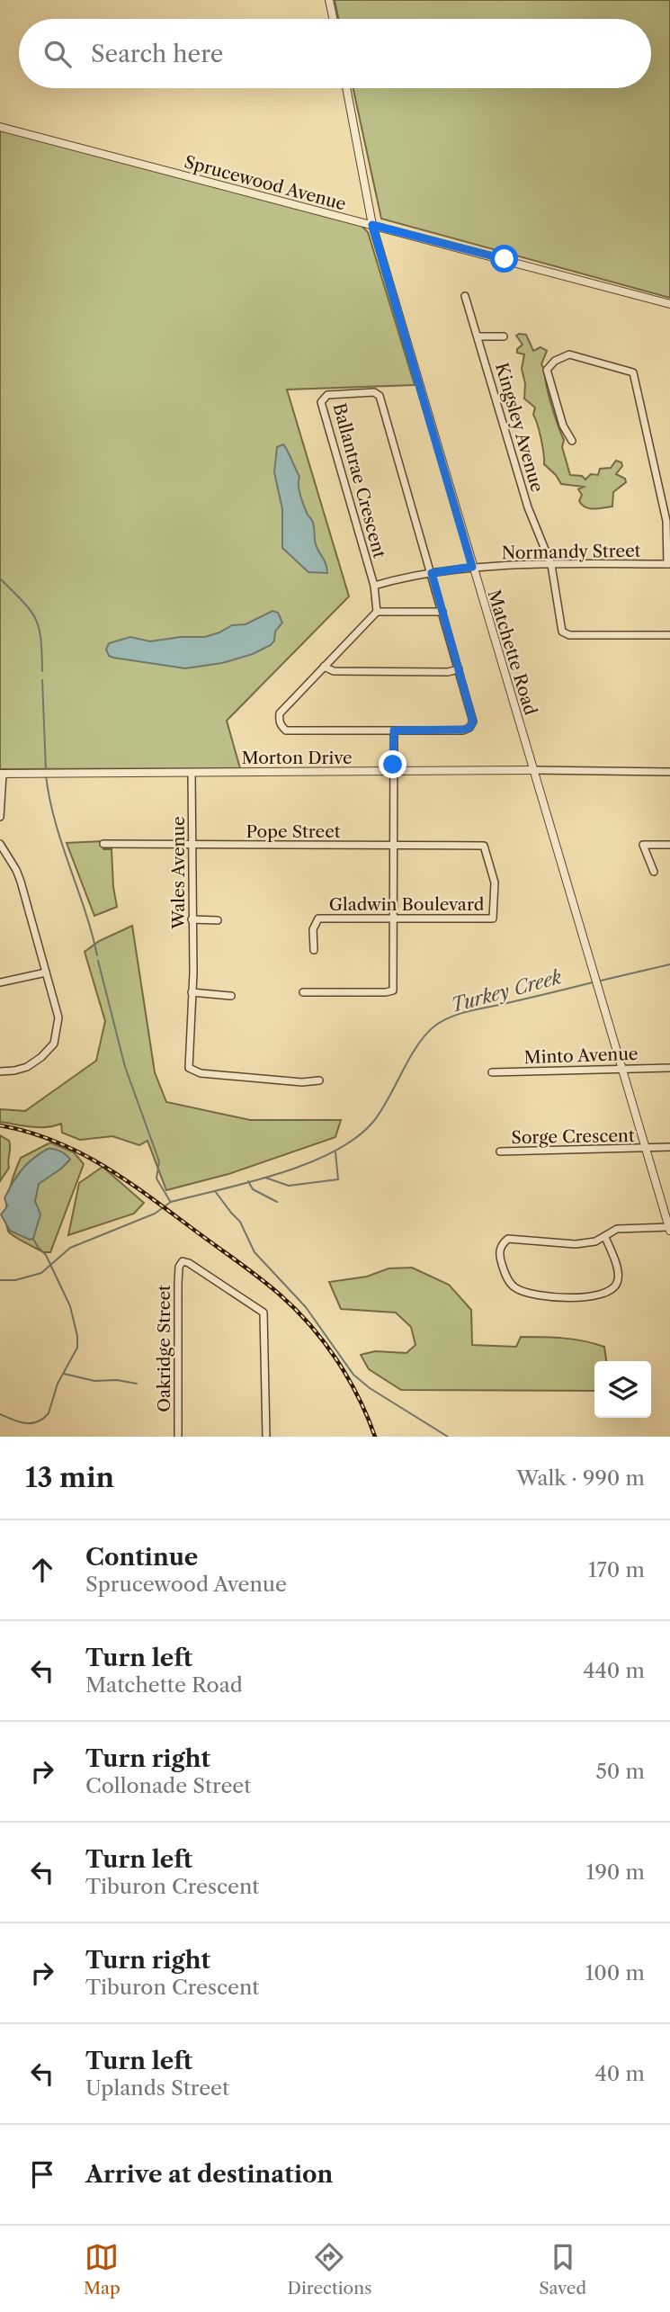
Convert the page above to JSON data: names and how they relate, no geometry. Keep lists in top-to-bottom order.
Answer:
{
  "streets": {
    "street": [
      "Sprucewood Avenue",
      "Kingsley Avenue",
      "Ballantrae Crescent",
      "Normandy Street",
      "Matchette Road",
      "Morton Drive",
      "Pope Street",
      "Wales Avenue",
      "Gladwin Boulevard",
      "Minto Avenue",
      "Sorge Crescent",
      "Oakridge Street"
    ]
  },
  "crossings": [
    ["Sprucewood Avenue", "Matchette Road"],
    ["Kingsley Avenue", "Normandy Street"],
    ["Ballantrae Crescent", "Normandy Street"],
    ["Normandy Street", "Matchette Road"],
    ["Matchette Road", "Morton Drive"],
    ["Matchette Road", "Minto Avenue"],
    ["Matchette Road", "Sorge Crescent"],
    ["Morton Drive", "Wales Avenue"],
    ["Pope Street", "Wales Avenue"],
    ["Pope Street", "Gladwin Boulevard"]
  ],
  "water": ["Turkey Creek"],
  "page": {
    "search": "Search here",
    "heading": ["13 min", "Walk · 990 m"],
    "list": [
      ["Continue", "Sprucewood Avenue", "170 m"],
      ["Turn left", "Matchette Road", "440 m"],
      ["Turn right", "Collonade Street", "50 m"],
      ["Turn left", "Tiburon Crescent", "190 m"],
      ["Turn right", "Tiburon Crescent", "100 m"],
      ["Turn left", "Uplands Street", "40 m"],
      "Arrive at destination"
    ],
    "nav": ["Map", "Directions", "Saved"]
  }
}
